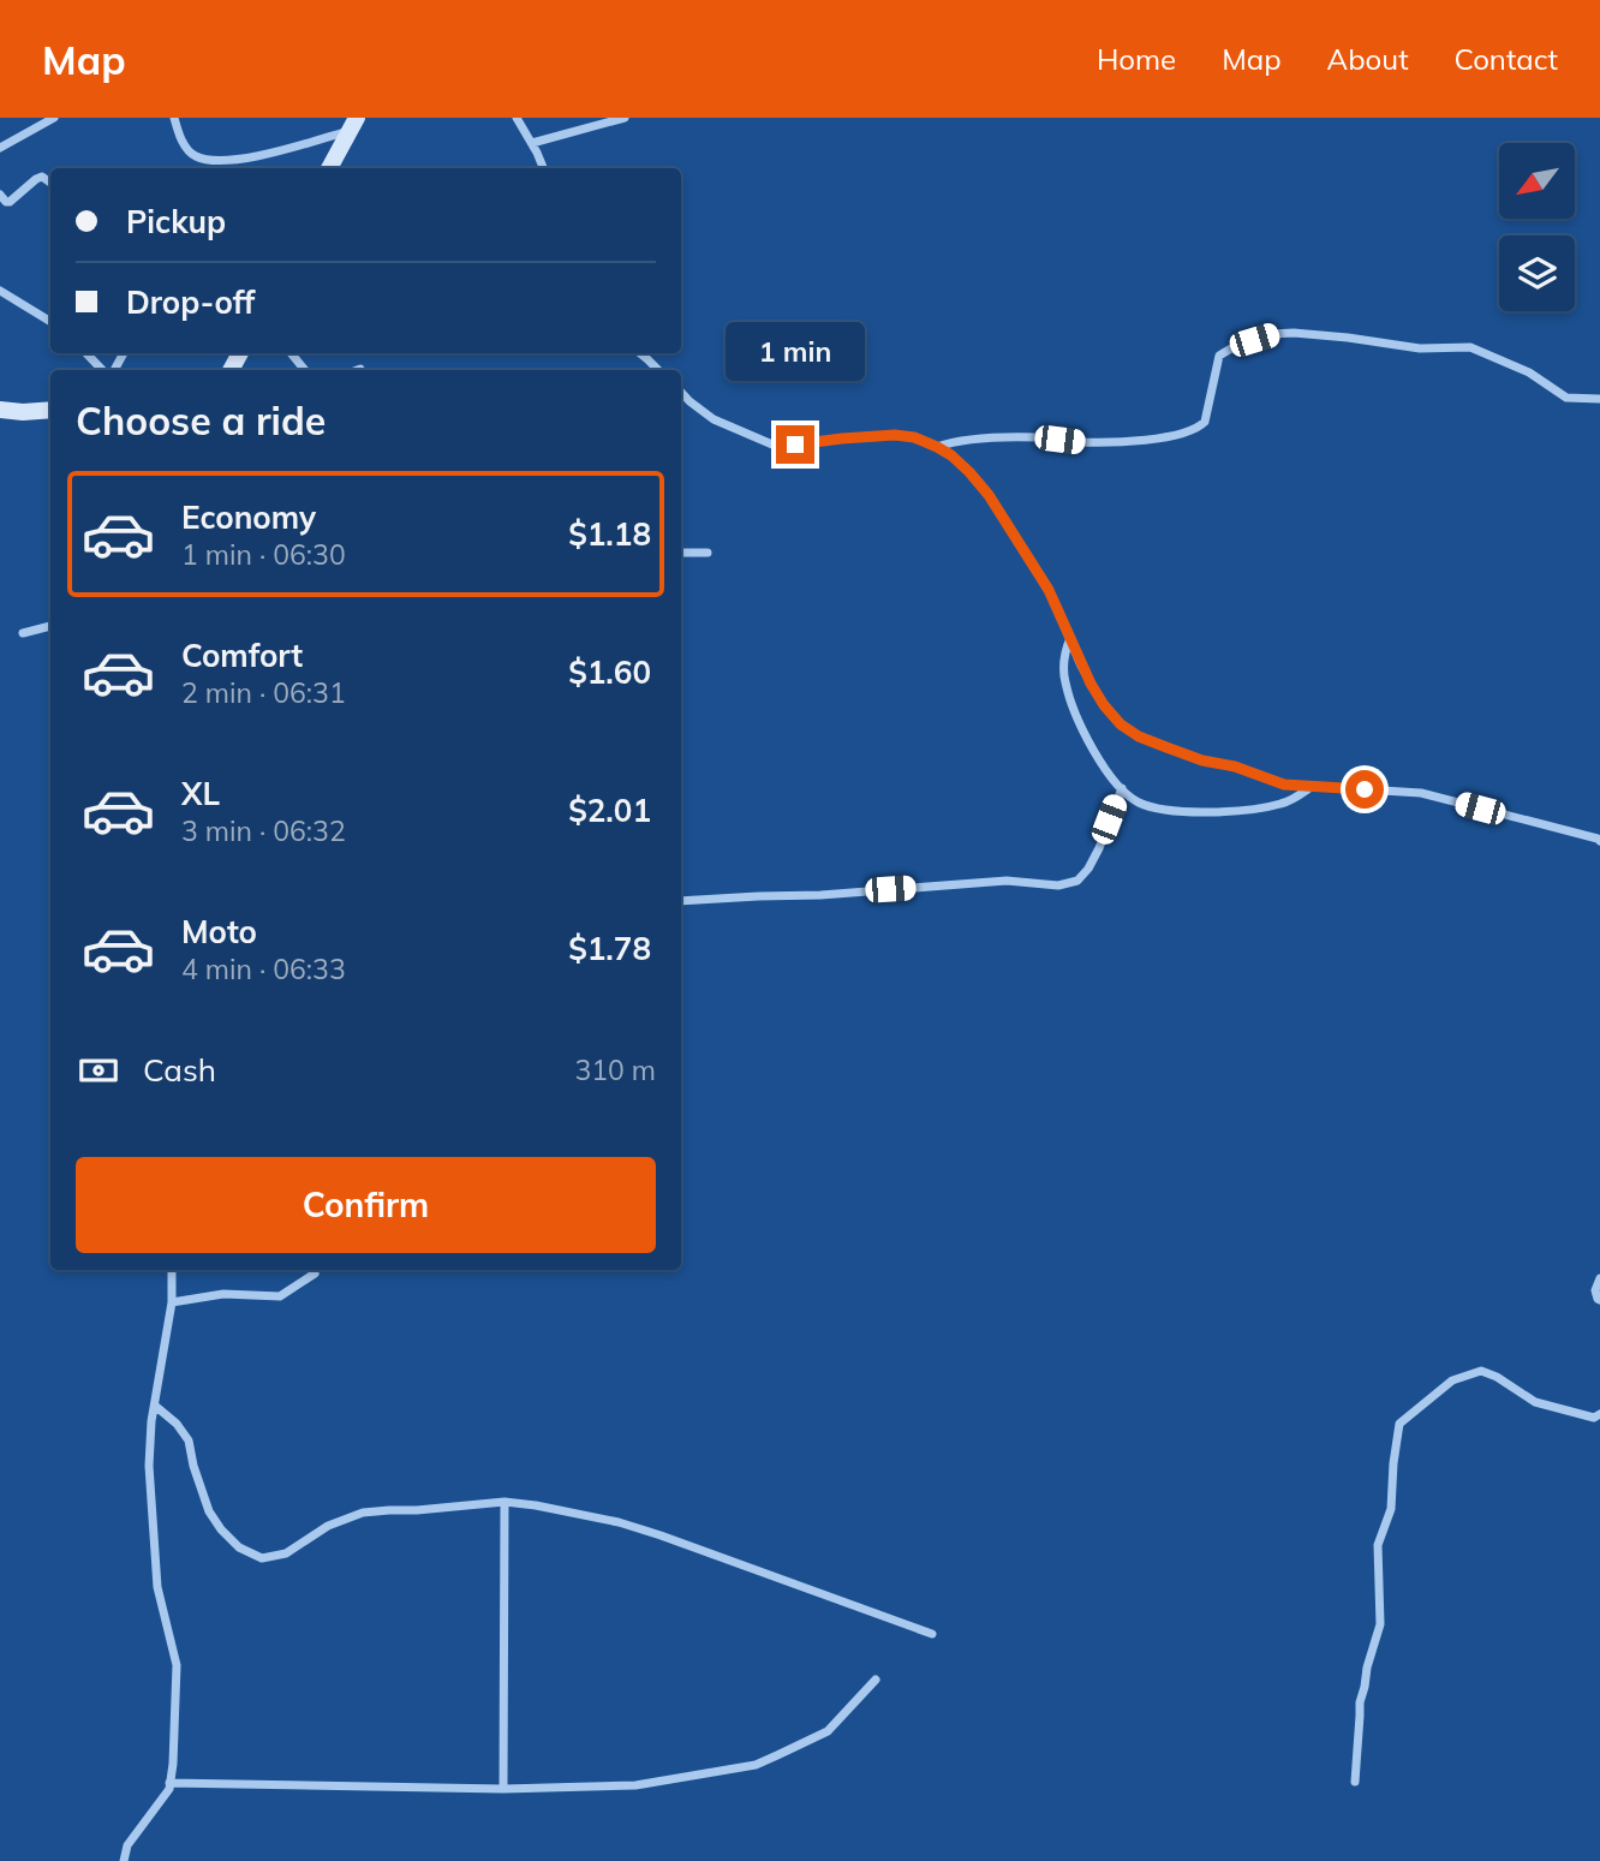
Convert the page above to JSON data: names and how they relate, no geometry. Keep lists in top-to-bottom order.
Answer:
{
  "north": "bottom left",
  "page": {
    "header": "Map",
    "nav": [
      "Home",
      "Map",
      "About",
      "Contact"
    ],
    "banner": ["Pickup", "Drop-off"],
    "bubble": "1 min",
    "heading": "Choose a ride",
    "list": [
      {
        "name": "Economy",
        "note": "1 min · 06:30",
        "value": "$1.18"
      },
      {
        "name": "Comfort",
        "note": "2 min · 06:31",
        "value": "$1.60"
      },
      {
        "name": "XL",
        "note": "3 min · 06:32",
        "value": "$2.01"
      },
      {
        "name": "Moto",
        "note": "4 min · 06:33",
        "value": "$1.78"
      }
    ],
    "pay": ["Cash", "310 m"],
    "buttons": "Confirm"
  }
}
